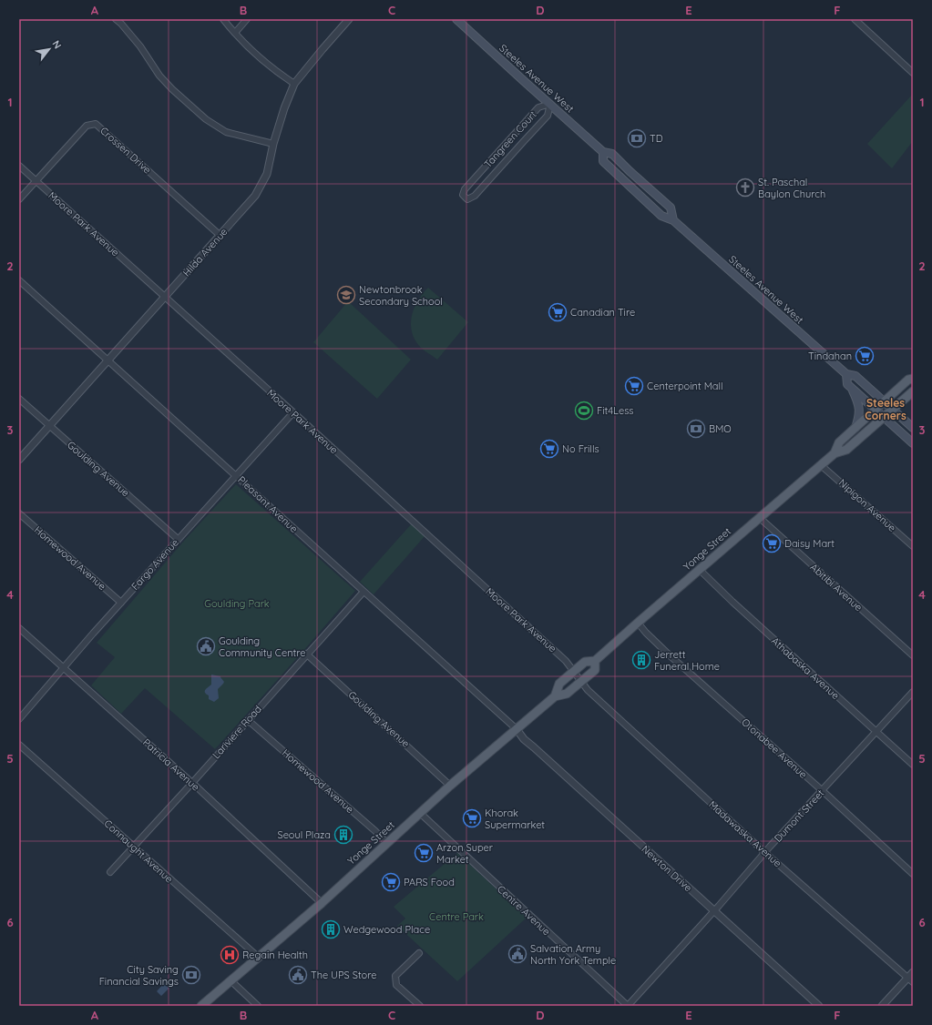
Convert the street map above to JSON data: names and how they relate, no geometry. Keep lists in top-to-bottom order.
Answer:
{
  "streets": {
    "main road": ["Steeles Avenue West", "Yonge Street"],
    "street": [
      "Tangreen Court",
      "Crossen Drive",
      "Moore Park Avenue",
      "Hilda Avenue",
      "Goulding Avenue",
      "Pleasant Avenue",
      "Nipigon Avenue",
      "Homewood Avenue",
      "Fargo Avenue",
      "Abitibi Avenue",
      "Athabaska Avenue",
      "Lariviere Road",
      "Otonabee Avenue",
      "Patricia Avenue",
      "Dumont Street",
      "Madawaska Avenue",
      "Connaught Avenue",
      "Newton Drive",
      "Centre Avenue"
    ]
  },
  "crossings": [
    ["Steeles Avenue West", "Tangreen Court"],
    ["Steeles Avenue West", "Yonge Street"],
    ["Crossen Drive", "Moore Park Avenue"],
    ["Crossen Drive", "Hilda Avenue"],
    ["Moore Park Avenue", "Hilda Avenue"],
    ["Moore Park Avenue", "Yonge Street"],
    ["Moore Park Avenue", "Fargo Avenue"],
    ["Moore Park Avenue", "Madawaska Avenue"],
    ["Hilda Avenue", "Goulding Avenue"],
    ["Hilda Avenue", "Pleasant Avenue"],
    ["Goulding Avenue", "Yonge Street"],
    ["Goulding Avenue", "Fargo Avenue"],
    ["Goulding Avenue", "Lariviere Road"],
    ["Pleasant Avenue", "Yonge Street"],
    ["Pleasant Avenue", "Fargo Avenue"],
    ["Pleasant Avenue", "Lariviere Road"],
    ["Pleasant Avenue", "Newton Drive"],
    ["Nipigon Avenue", "Yonge Street"],
    ["Yonge Street", "Homewood Avenue"],
    ["Yonge Street", "Abitibi Avenue"],
    ["Yonge Street", "Athabaska Avenue"],
    ["Yonge Street", "Otonabee Avenue"],
    ["Yonge Street", "Patricia Avenue"],
    ["Yonge Street", "Madawaska Avenue"],
    ["Yonge Street", "Connaught Avenue"],
    ["Yonge Street", "Newton Drive"],
    ["Yonge Street", "Centre Avenue"],
    ["Homewood Avenue", "Fargo Avenue"],
    ["Homewood Avenue", "Lariviere Road"],
    ["Fargo Avenue", "Patricia Avenue"],
    ["Athabaska Avenue", "Dumont Street"],
    ["Lariviere Road", "Patricia Avenue"],
    ["Lariviere Road", "Connaught Avenue"],
    ["Otonabee Avenue", "Dumont Street"],
    ["Dumont Street", "Madawaska Avenue"],
    ["Dumont Street", "Newton Drive"],
    ["Dumont Street", "Centre Avenue"]
  ],
  "districts": ["Steeles Corners"],
  "parks": ["Goulding Park", "Centre Park"],
  "places": {
    "bank": ["TD", "BMO", "City Saving Financial Savings"],
    "church": ["St. Paschal Baylon Church"],
    "school or university": ["Newtonbrook Secondary School"],
    "supermarket": [
      "Canadian Tire",
      "Tindahan",
      "Centerpoint Mall",
      "No Frills",
      "Daisy Mart",
      "Khorak Supermarket",
      "Arzon Super Market",
      "PARS Food"
    ],
    "sports": ["Fit4Less"],
    "public building": ["Goulding Community Centre", "Salvation Army North York Temple", "The UPS Store"],
    "building": ["Jerrett Funeral Home", "Seoul Plaza", "Wedgewood Place"],
    "hospital": ["Regain Health"]
  },
  "north": "top right",
  "grid": {
    "columns": [
      "A",
      "B",
      "C",
      "D",
      "E",
      "F"
    ],
    "rows": [
      "1",
      "2",
      "3",
      "4",
      "5",
      "6"
    ]
  }
}
